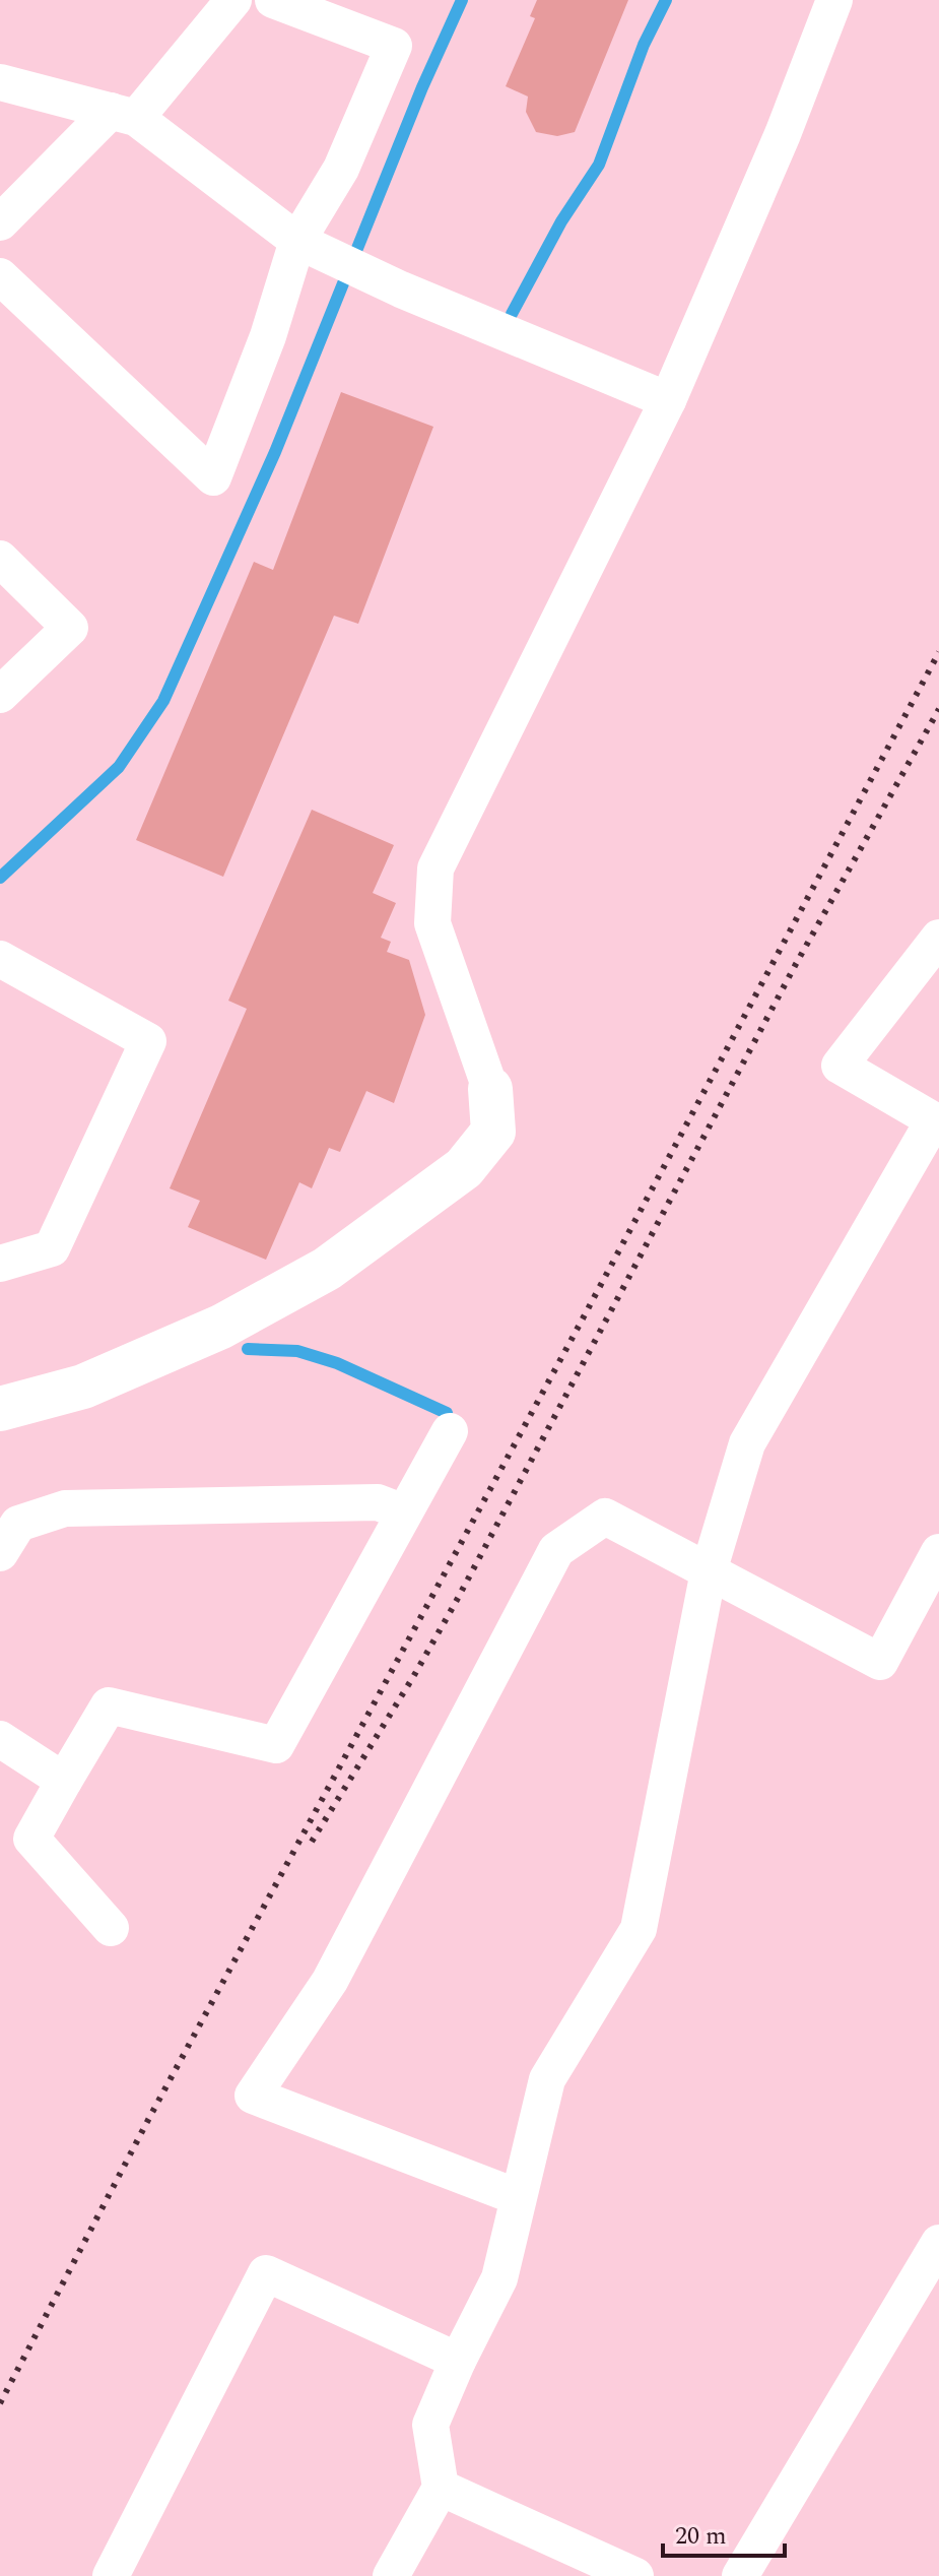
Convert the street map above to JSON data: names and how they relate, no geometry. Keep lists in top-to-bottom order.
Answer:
{
  "scale_bar": "20 m"
}
